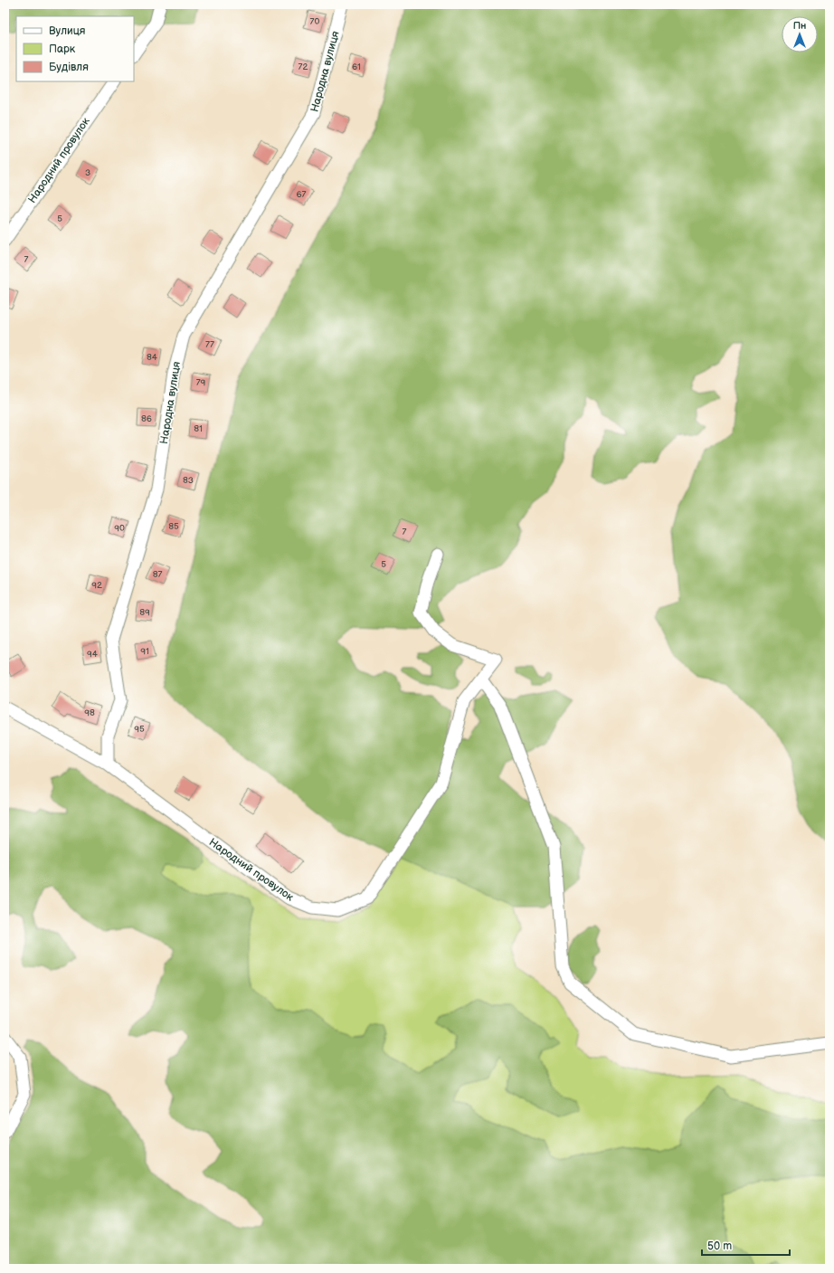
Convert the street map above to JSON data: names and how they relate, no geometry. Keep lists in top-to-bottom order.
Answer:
{
  "streets": {
    "street": ["Народна вулиця", "Народний провулок"]
  },
  "crossings": [
    ["Народна вулиця", "Народний провулок"]
  ],
  "house_numbers": [
    "70",
    "72",
    "61",
    "3",
    "67",
    "5",
    "7",
    "77",
    "84",
    "79",
    "86",
    "81",
    "83",
    "85",
    "90",
    "7",
    "5",
    "87",
    "92",
    "89",
    "91",
    "94",
    "98",
    "95"
  ],
  "legend": ["Вулиця", "Парк", "Будівля"],
  "scale_bar": "50 m",
  "north": "top"
}
